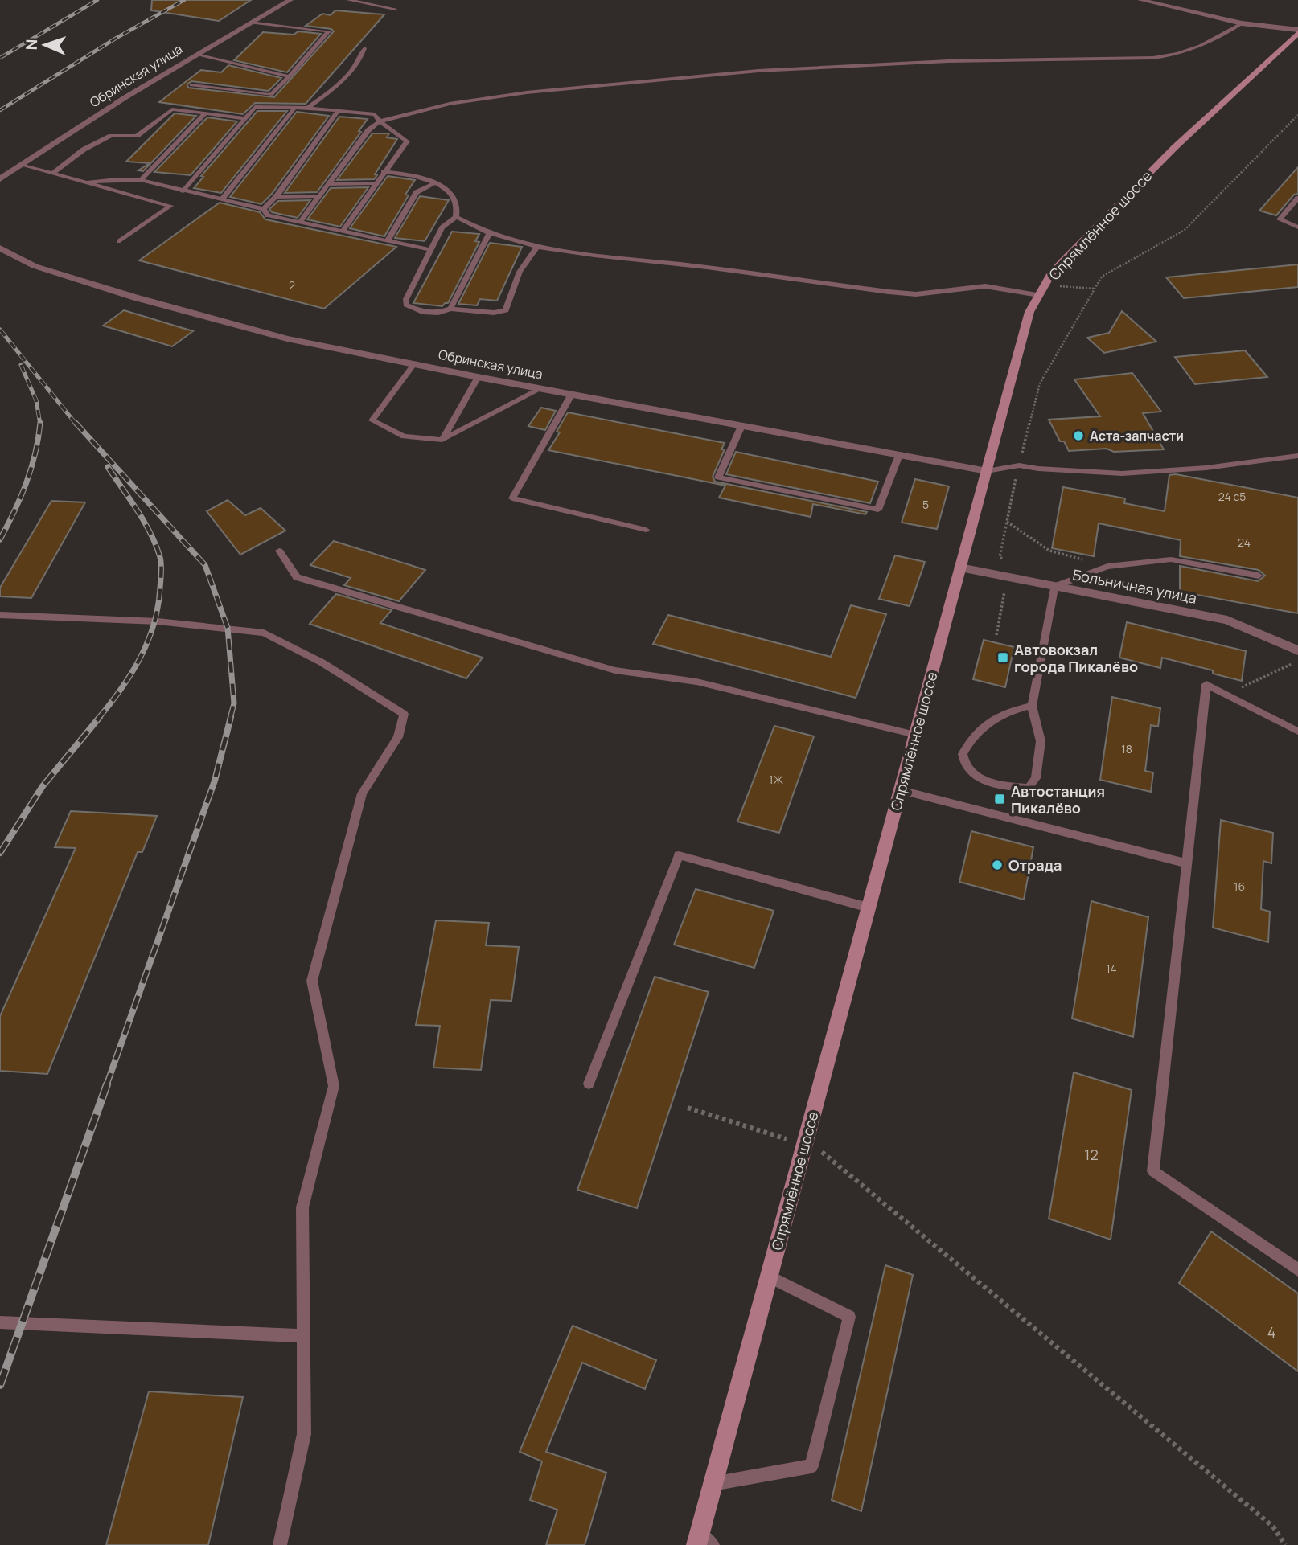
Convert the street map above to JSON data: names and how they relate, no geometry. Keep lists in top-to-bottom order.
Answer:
{
  "streets": {
    "main road": ["Спрямлённое шоссе"],
    "street": ["Обринская улица", "Больничная улица"]
  },
  "crossings": [
    ["Обринская улица", "Спрямлённое шоссе"],
    ["Спрямлённое шоссе", "Больничная улица"]
  ],
  "places": {
    "other": ["Аста-запчасти", "Отрада"],
    "transit": ["Автовокзал города Пикалёво", "Автостанция Пикалёво"]
  },
  "house_numbers": [
    "2",
    "24 с5",
    "5",
    "24",
    "18",
    "1Ж",
    "16",
    "14",
    "12",
    "4"
  ],
  "north": "left"
}
